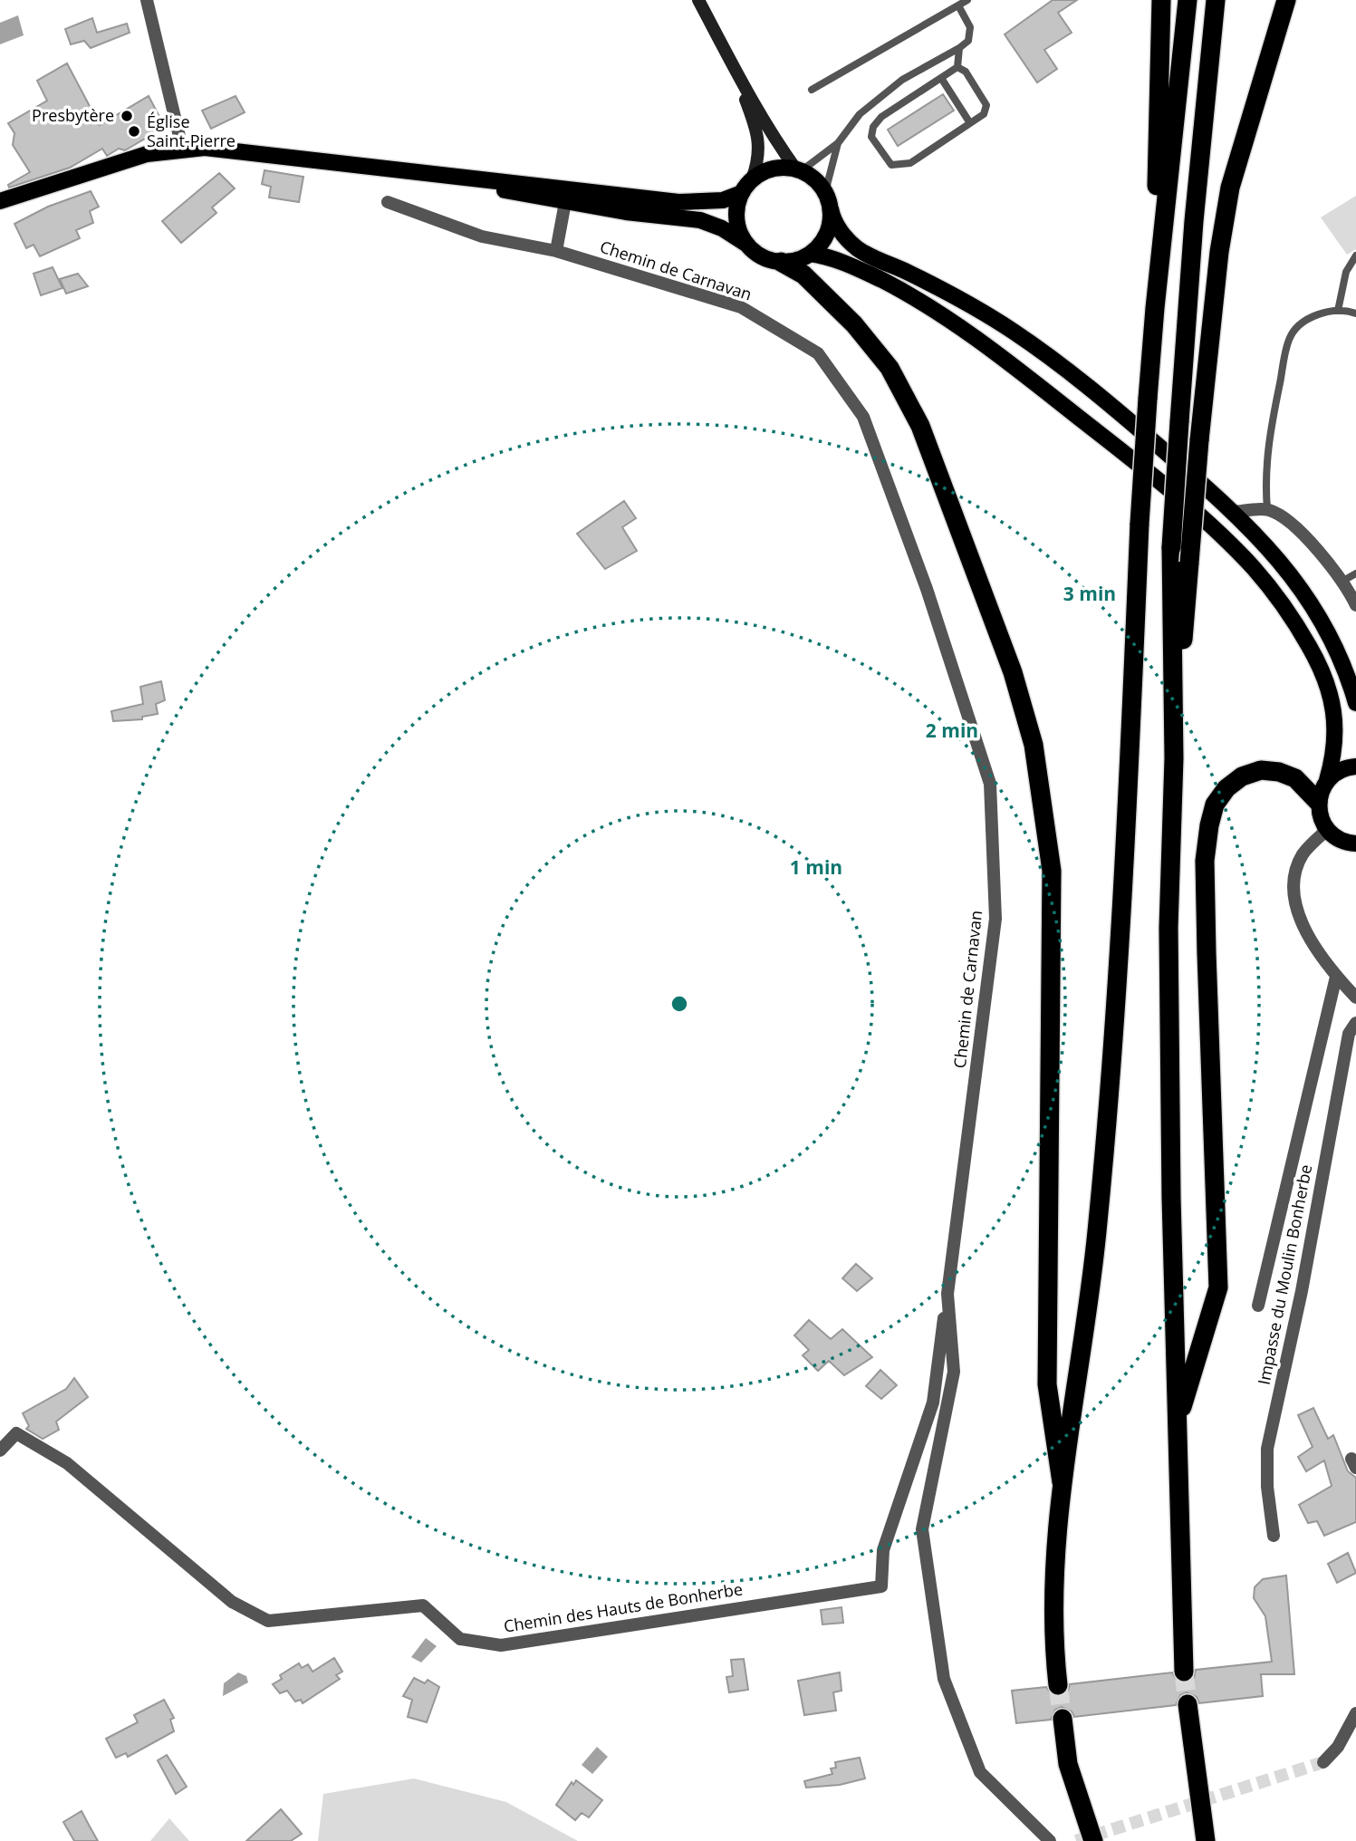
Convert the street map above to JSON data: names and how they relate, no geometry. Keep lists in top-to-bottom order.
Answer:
{
  "streets": {
    "street": ["Chemin de Carnavan", "Impasse du Moulin Bonherbe", "Chemin des Hauts de Bonherbe"]
  },
  "crossings": [
    ["Chemin de Carnavan", "Chemin des Hauts de Bonherbe"]
  ],
  "places": ["Presbytère", "Église Saint-Pierre"],
  "rings": ["3 min", "2 min", "1 min"]
}
